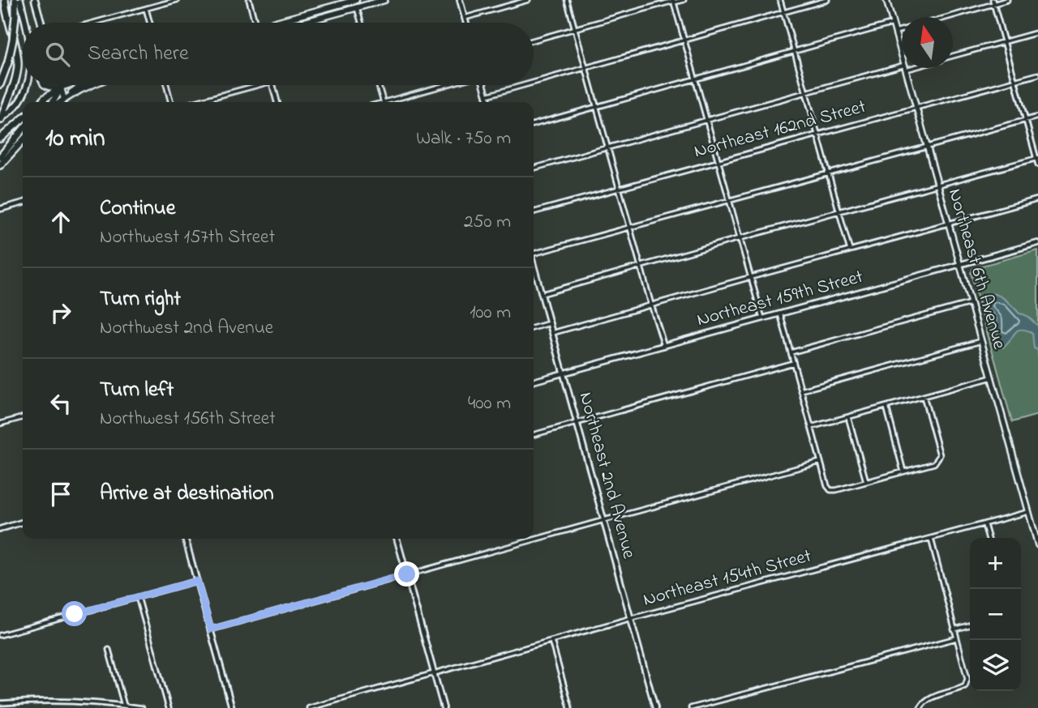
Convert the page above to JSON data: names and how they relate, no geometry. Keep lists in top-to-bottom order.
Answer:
{
  "streets": {
    "main road": ["Northeast 6th Avenue"],
    "street": [
      "Northeast 162nd Street",
      "Northeast 159th Street",
      "Northeast 2nd Avenue",
      "Northeast 154th Street"
    ]
  },
  "crossings": [
    ["Northeast 162nd Street", "Northeast 6th Avenue"],
    ["Northeast 6th Avenue", "Northeast 159th Street"],
    ["Northeast 6th Avenue", "Northeast 154th Street"],
    ["Northeast 159th Street", "Northeast 2nd Avenue"],
    ["Northeast 2nd Avenue", "Northeast 154th Street"]
  ],
  "north": "top",
  "page": {
    "search": "Search here",
    "heading": ["10 min", "Walk · 750 m"],
    "list": [
      ["Continue", "Northwest 157th Street", "250 m"],
      ["Turn right", "Northwest 2nd Avenue", "100 m"],
      ["Turn left", "Northwest 156th Street", "400 m"],
      "Arrive at destination"
    ],
    "map_buttons": ["+", "−"]
  }
}
